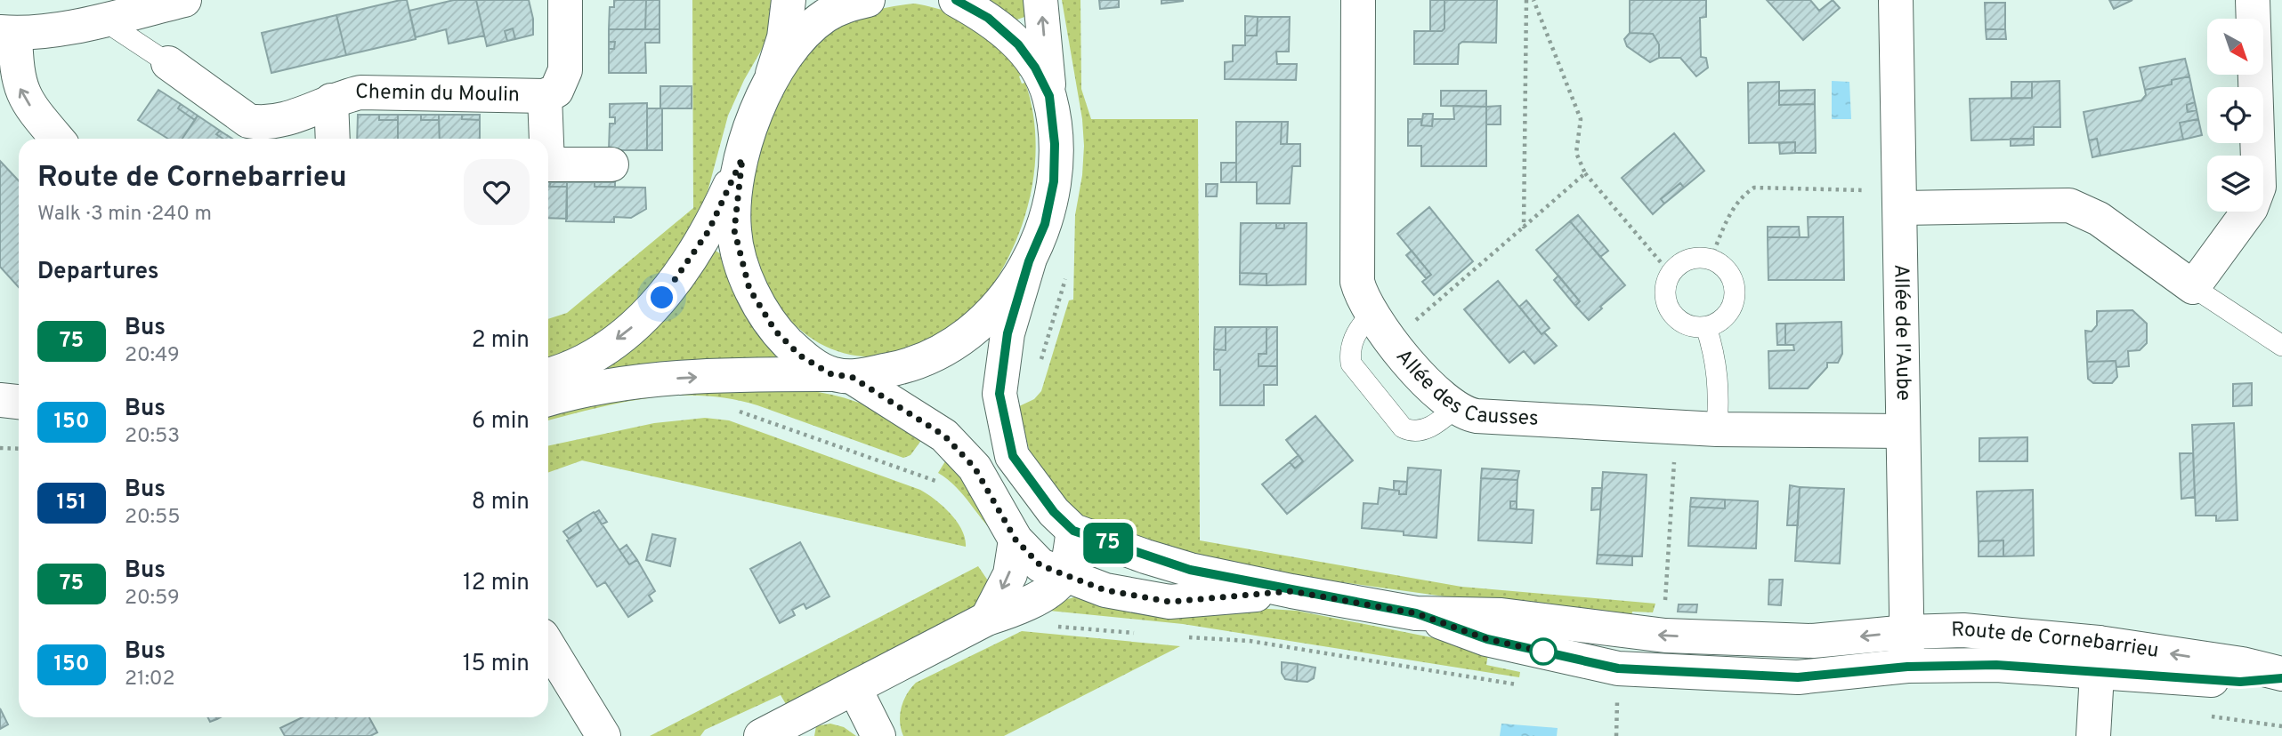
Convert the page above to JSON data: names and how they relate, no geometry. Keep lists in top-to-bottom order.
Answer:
{
  "streets": {
    "main road": [
      "Chemin du Moulin",
      "Allée de l'Aube",
      "Allée des Causses",
      "Route de Cornebarrieu"
    ]
  },
  "crossings": [
    ["Allée de l'Aube", "Allée des Causses"],
    ["Allée de l'Aube", "Route de Cornebarrieu"]
  ],
  "lines": ["bus line 75"],
  "north": "bottom right",
  "page": {
    "on_map": "75",
    "heading": [
      ["Route de Cornebarrieu", "Walk · 3 min · 240 m"],
      "Departures"
    ],
    "list": [
      {
        "mark": "75",
        "name": "Bus",
        "note": "20:49",
        "value": "2 min"
      },
      {
        "mark": "150",
        "name": "Bus",
        "note": "20:53",
        "value": "6 min"
      },
      {
        "mark": "151",
        "name": "Bus",
        "note": "20:55",
        "value": "8 min"
      },
      {
        "mark": "75",
        "name": "Bus",
        "note": "20:59",
        "value": "12 min"
      },
      {
        "mark": "150",
        "name": "Bus",
        "note": "21:02",
        "value": "15 min"
      }
    ]
  }
}
